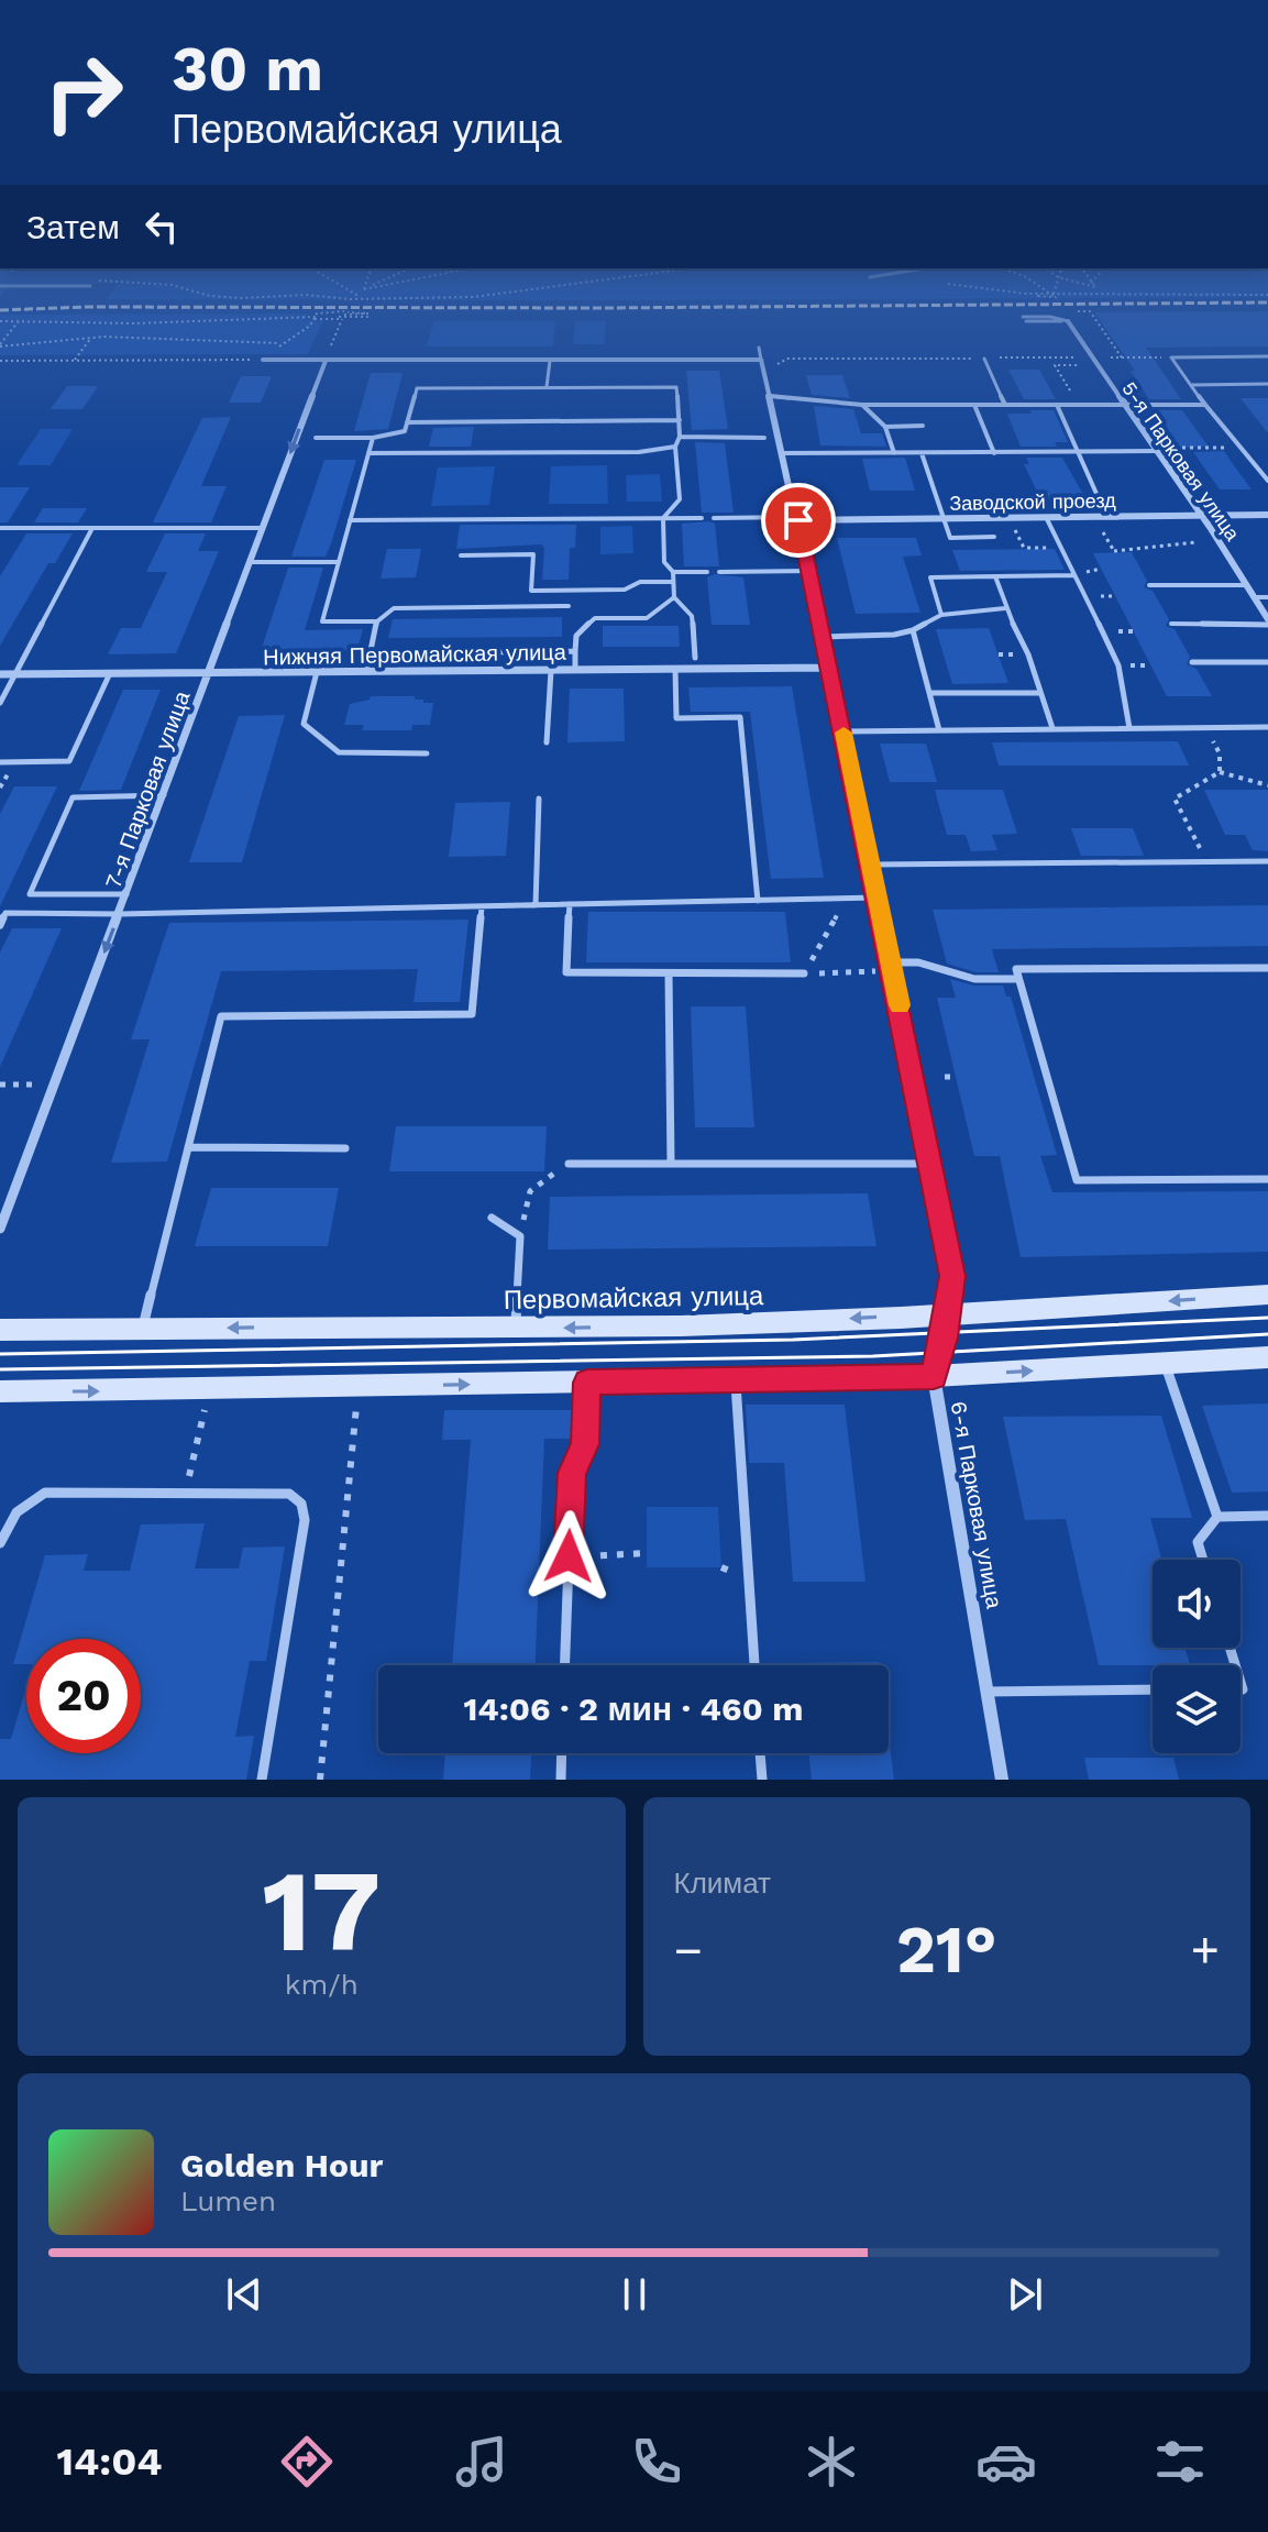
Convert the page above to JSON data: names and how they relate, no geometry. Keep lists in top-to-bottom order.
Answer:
{
  "streets": {
    "main road": ["Первомайская улица"],
    "street": [
      "5-я Парковая улица",
      "Заводской проезд",
      "Нижняя Первомайская улица",
      "7-я Парковая улица",
      "6-я Парковая улица"
    ]
  },
  "crossings": [
    ["5-я Парковая улица", "Заводской проезд"],
    ["Заводской проезд", "6-я Парковая улица"],
    ["Нижняя Первомайская улица", "7-я Парковая улица"],
    ["Нижняя Первомайская улица", "6-я Парковая улица"],
    ["Первомайская улица", "6-я Парковая улица"]
  ],
  "one_way": ["7-я Парковая улица"],
  "page": {
    "turn": ["30 m", "Первомайская улица"],
    "then": "Затем",
    "limit": "20",
    "trip": "14:06 · 2 мин · 460 m",
    "tile": [
      ["17", "km/h"],
      "Климат"
    ],
    "heat": ["−", "21°", "+"],
    "song": ["Golden Hour", "Lumen"],
    "tabs": "14:04"
  }
}
